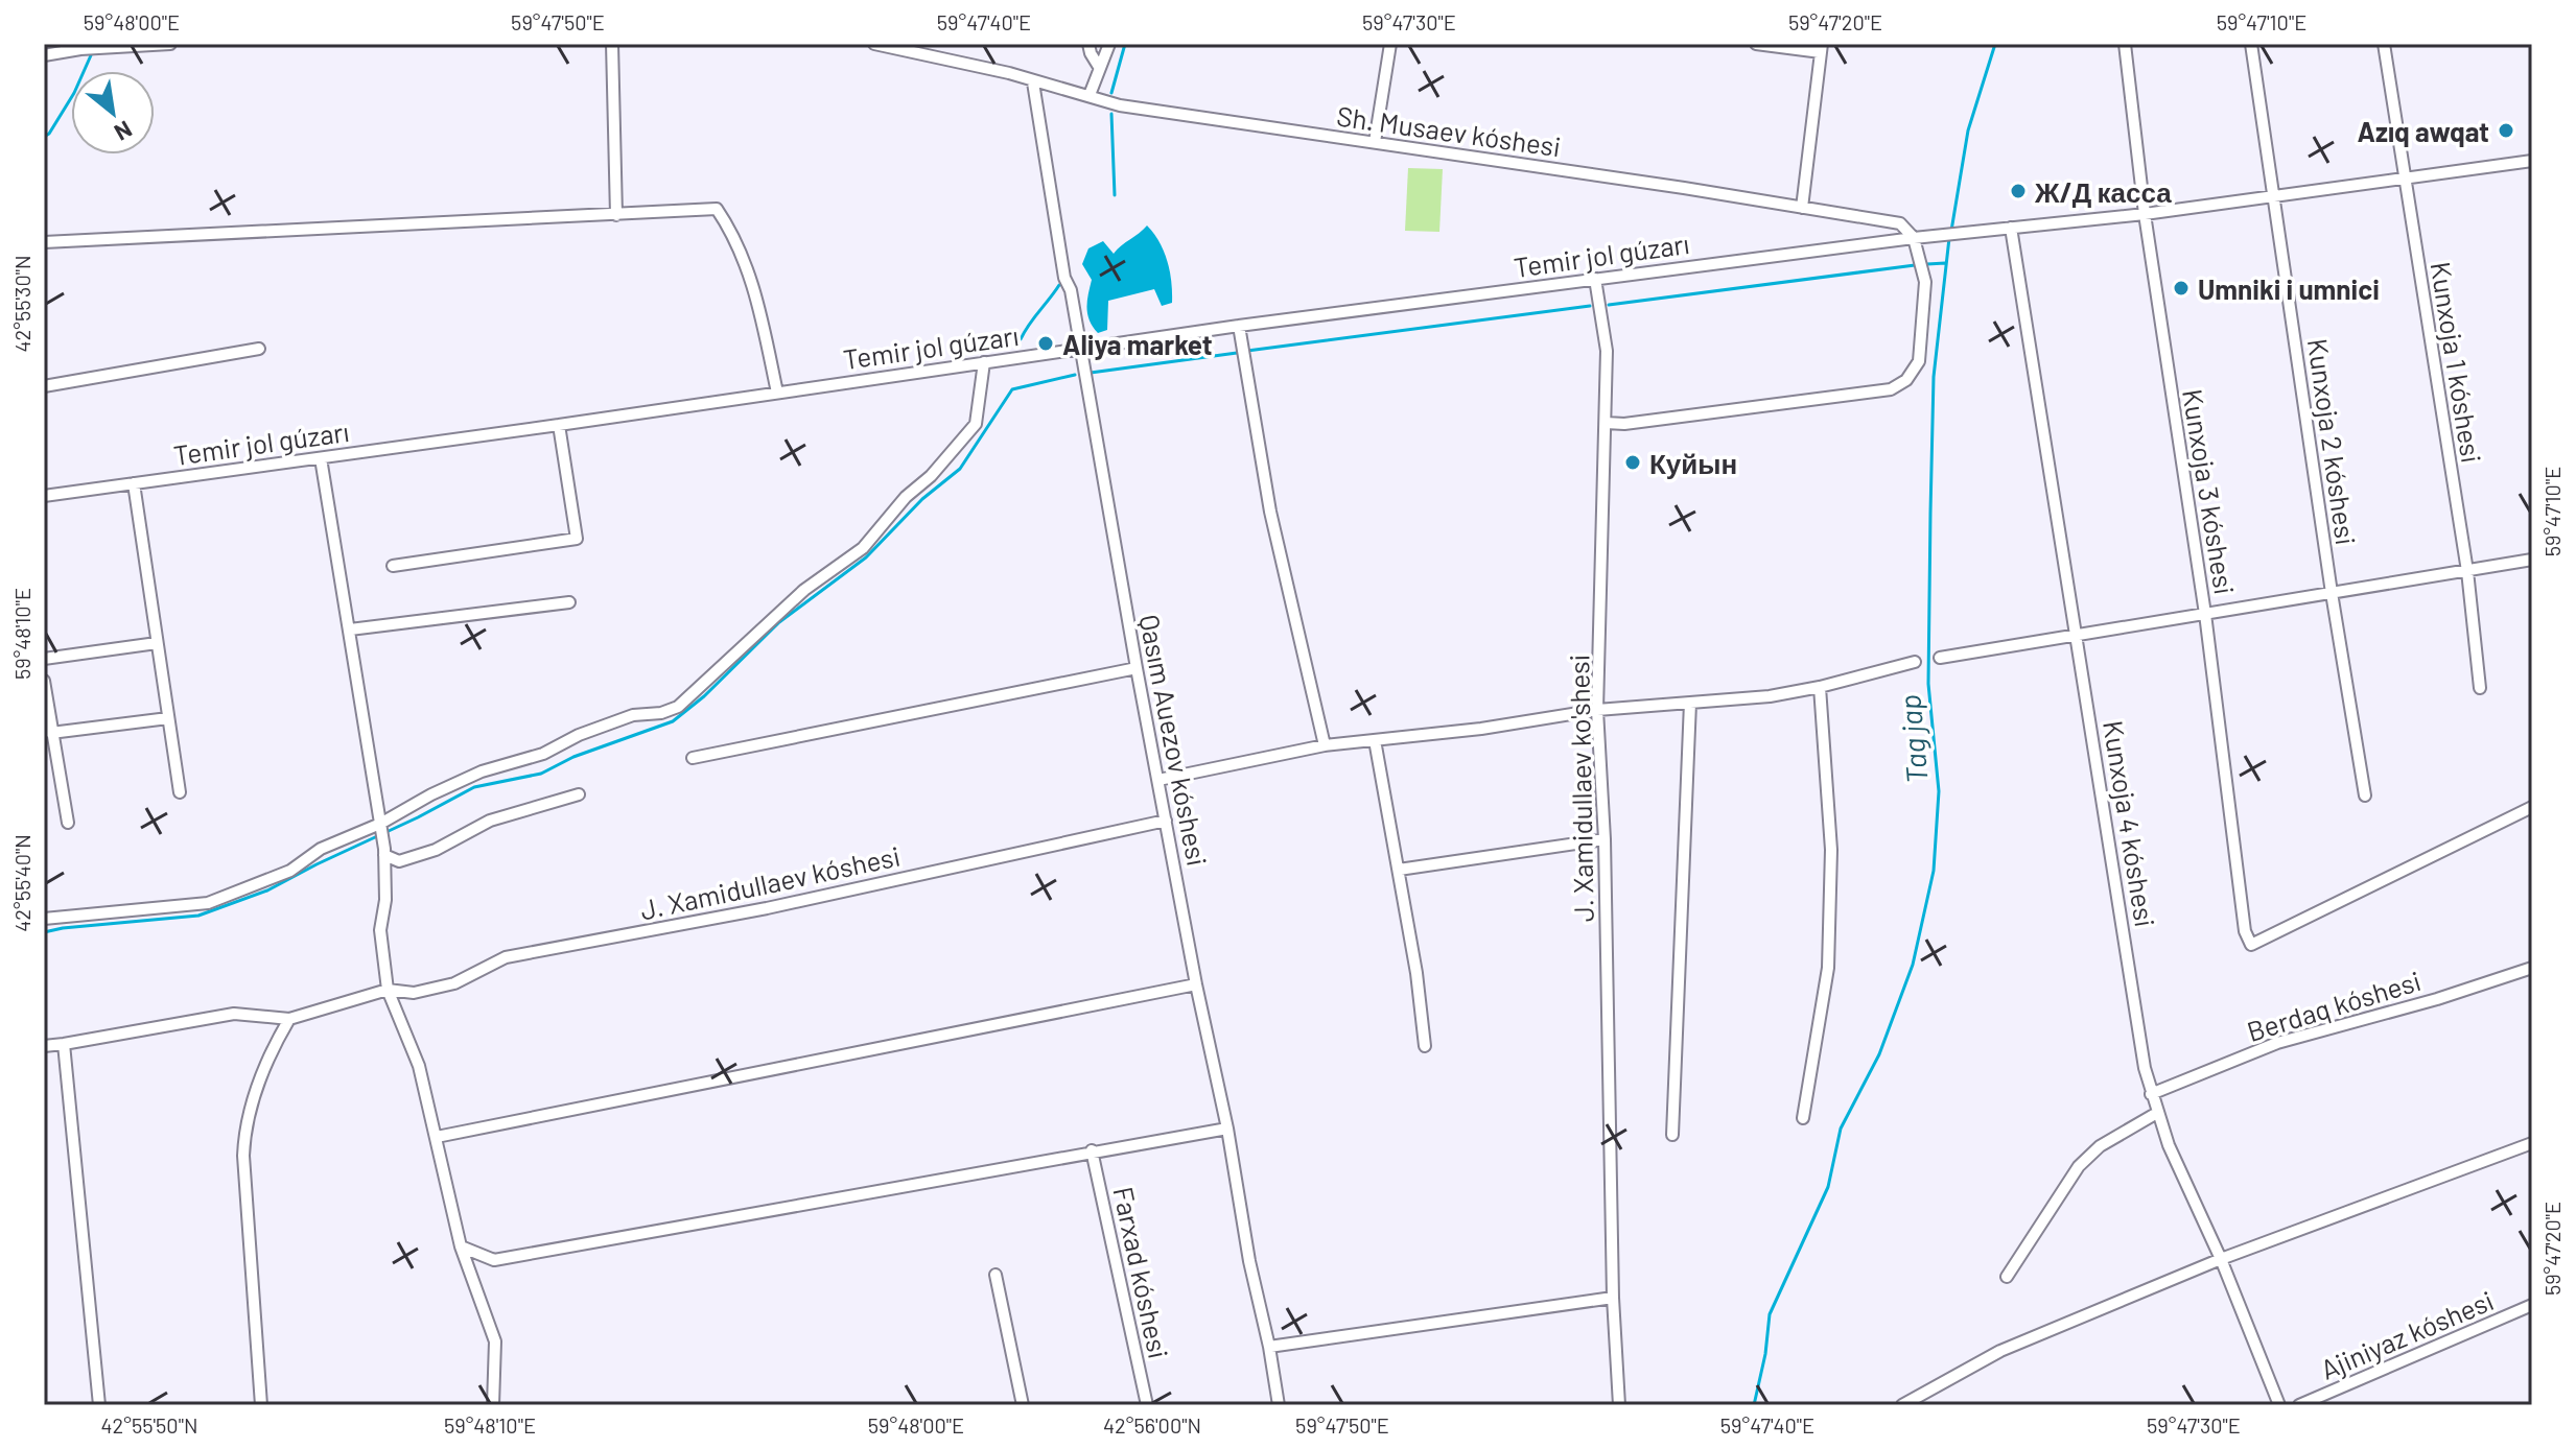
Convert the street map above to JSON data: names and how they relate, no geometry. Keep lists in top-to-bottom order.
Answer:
{
  "streets": {
    "street": [
      "Sh. Musaev kóshesi",
      "Temir jol gúzarı",
      "Kunxoja 1 kóshesi",
      "Kunxoja 2 kóshesi",
      "Kunxoja 3 kóshesi",
      "Qasım Auezov kóshesi",
      "J. Xamidullaev ko'shesi",
      "Kunxoja 4 kóshesi",
      "J. Xamidullaev kóshesi",
      "Berdaq kóshesi",
      "Farxad kóshesi",
      "Ajiniyaz kóshesi"
    ]
  },
  "crossings": [
    ["Sh. Musaev kóshesi", "Temir jol gúzarı"],
    ["Sh. Musaev kóshesi", "Qasım Auezov kóshesi"],
    ["Temir jol gúzarı", "Qasım Auezov kóshesi"],
    ["Temir jol gúzarı", "J. Xamidullaev ko'shesi"],
    ["Temir jol gúzarı", "Kunxoja 4 kóshesi"],
    ["Qasım Auezov kóshesi", "J. Xamidullaev kóshesi"],
    ["Kunxoja 4 kóshesi", "Berdaq kóshesi"]
  ],
  "water": ["Tag jap"],
  "places": [
    "Azıq awqat",
    "Ж/Д касса",
    "Umniki i umnici",
    "Aliya market",
    "Куйын"
  ],
  "north": "bottom right",
  "coordinates": [
    "59°48'00\"E",
    "59°47'50\"E",
    "59°47'40\"E",
    "59°47'30\"E",
    "59°47'20\"E",
    "59°47'10\"E",
    "42°55'30\"N",
    "59°48'10\"E",
    "42°55'40\"N",
    "42°55'50\"N",
    "42°56'00\"N"
  ]
}
